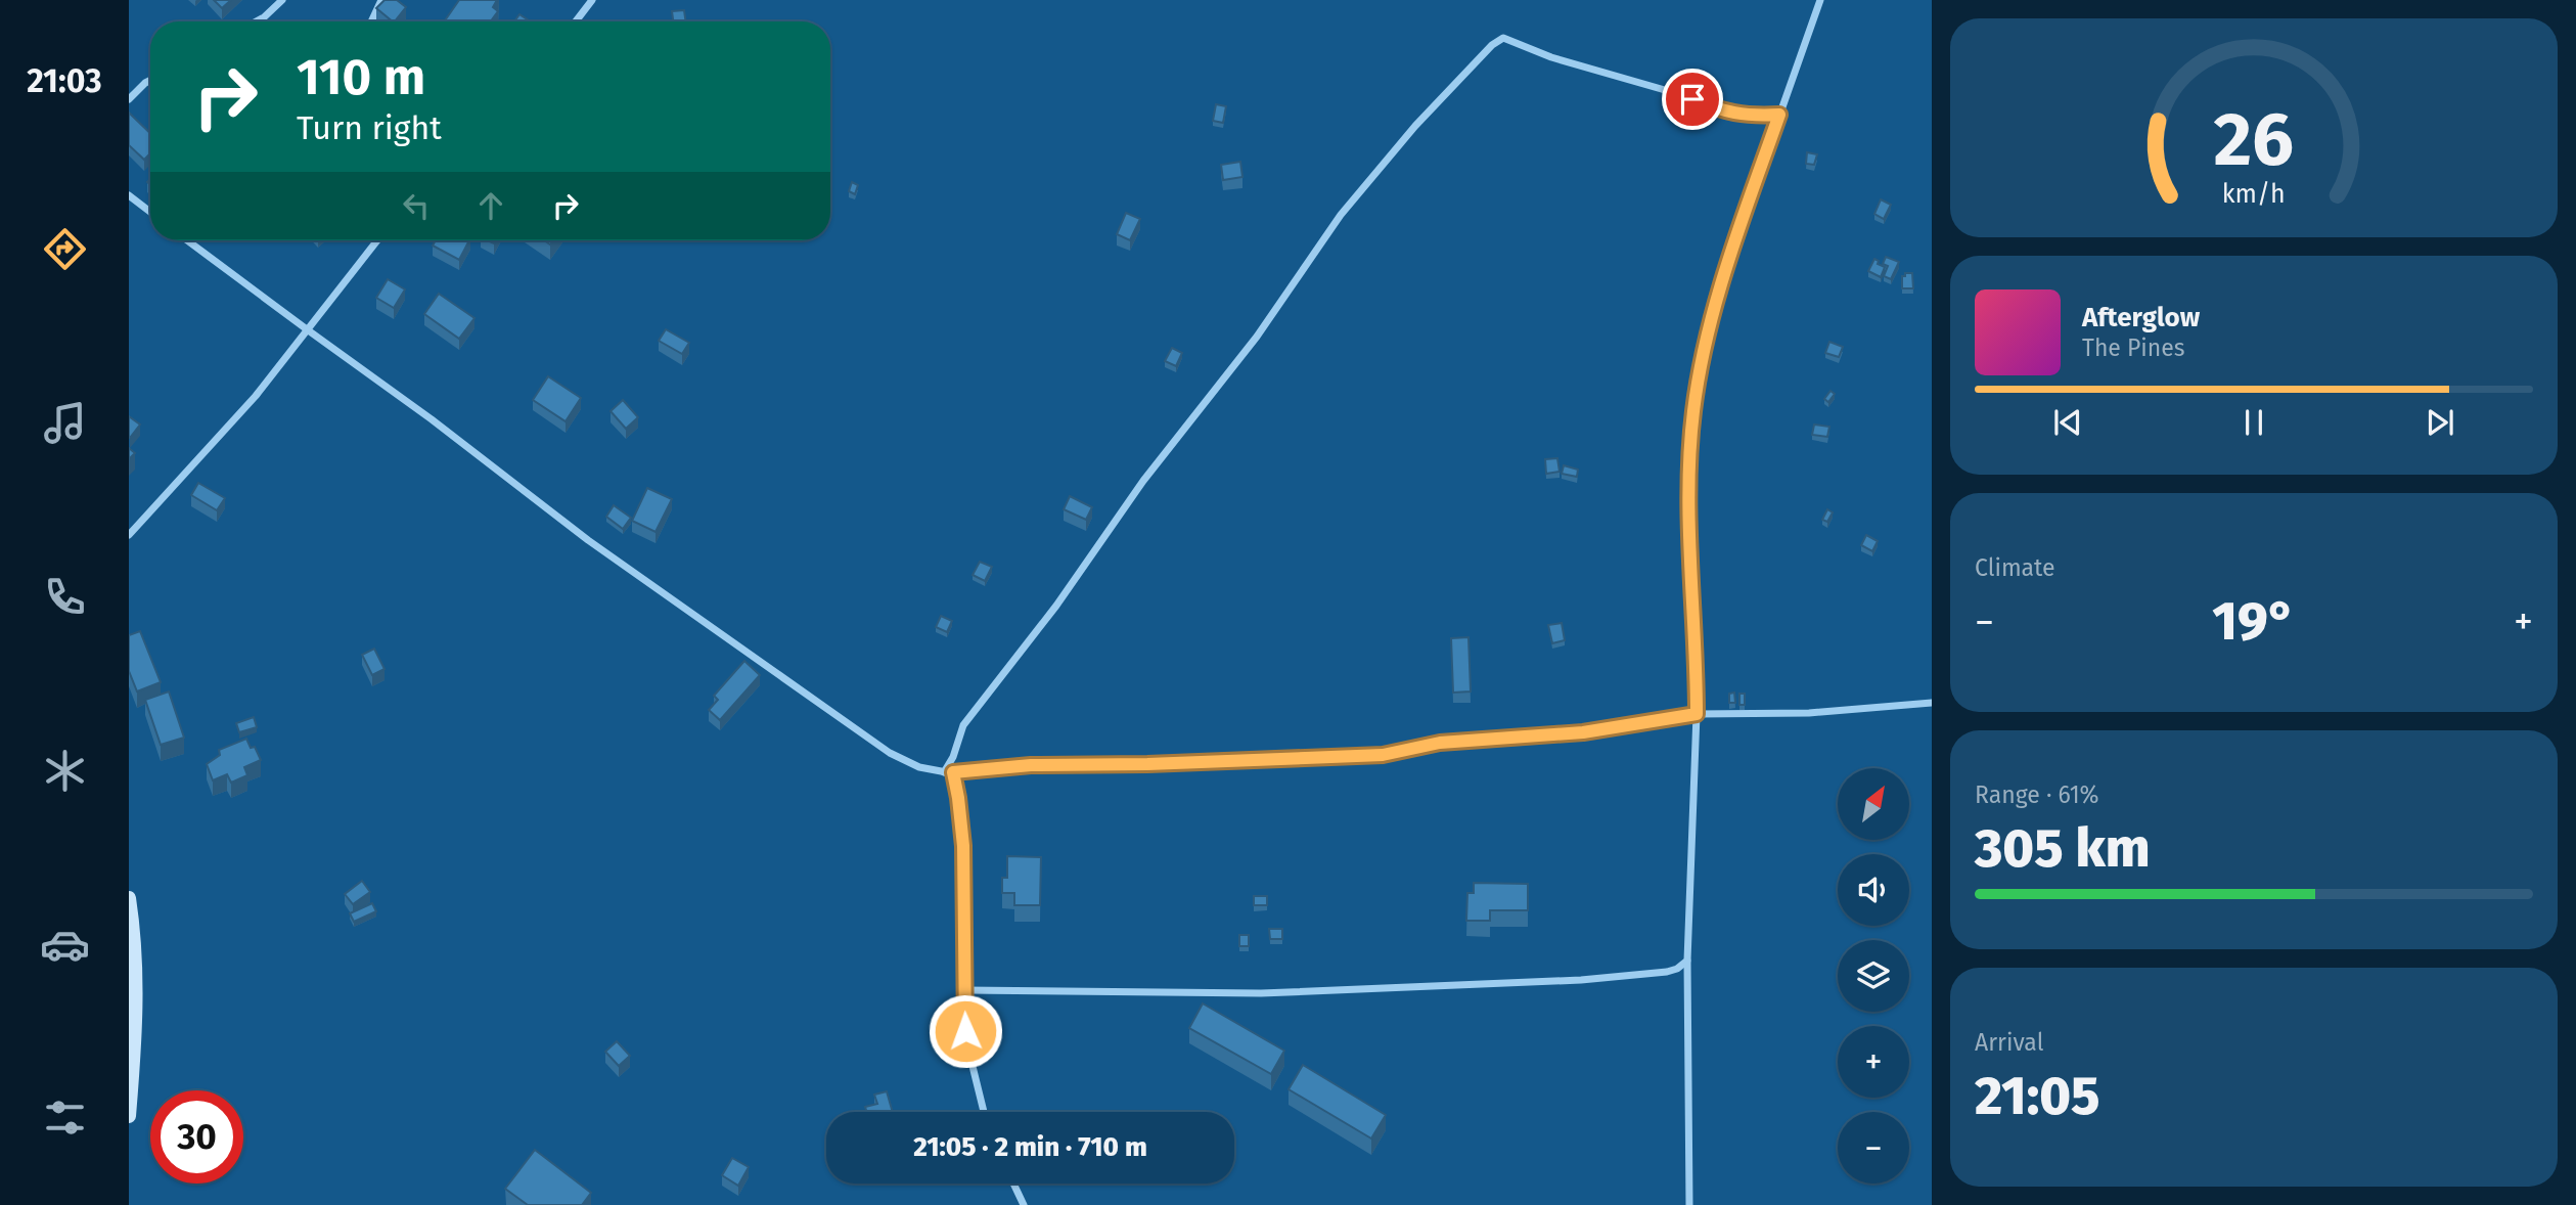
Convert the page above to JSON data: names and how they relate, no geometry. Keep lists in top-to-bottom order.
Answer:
{
  "north": "top right",
  "page": {
    "tabs": "21:03",
    "turn": ["110 m", "Turn right"],
    "song": ["Afterglow", "The Pines"],
    "tile": [
      "Climate",
      ["Range · 61%", "305 km"],
      ["Arrival", "21:05"]
    ],
    "heat": ["−", "19°", "+"],
    "map_buttons": ["+", "−"],
    "limit": "30",
    "trip": "21:05 · 2 min · 710 m",
    "gauge": ["26", "km/h"]
  }
}
